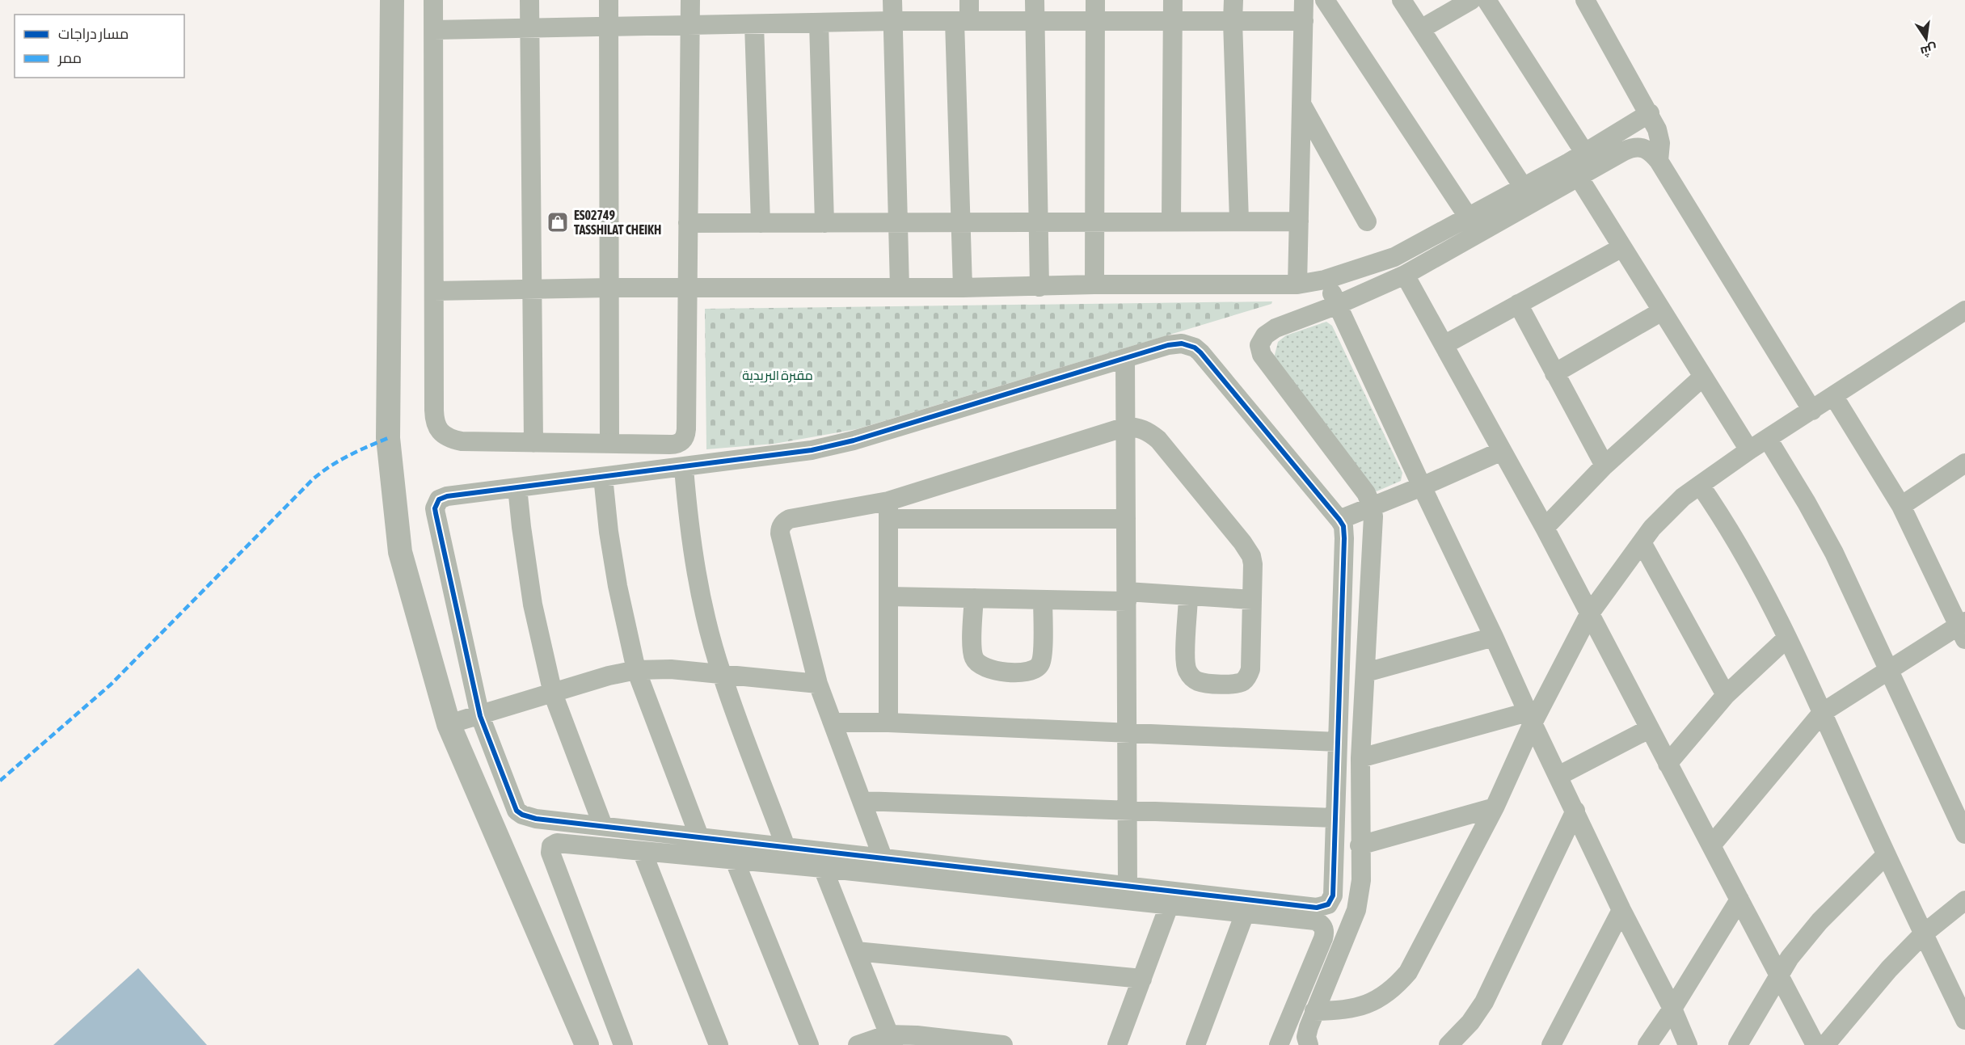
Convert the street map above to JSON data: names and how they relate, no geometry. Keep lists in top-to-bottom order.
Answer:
{
  "parks": ["مقبرة البريدية"],
  "places": {
    "shop": ["ES02749 TASSHILAT CHEIKH"]
  },
  "legend": ["مسار دراجات", "ممر"],
  "north": "bottom"
}
